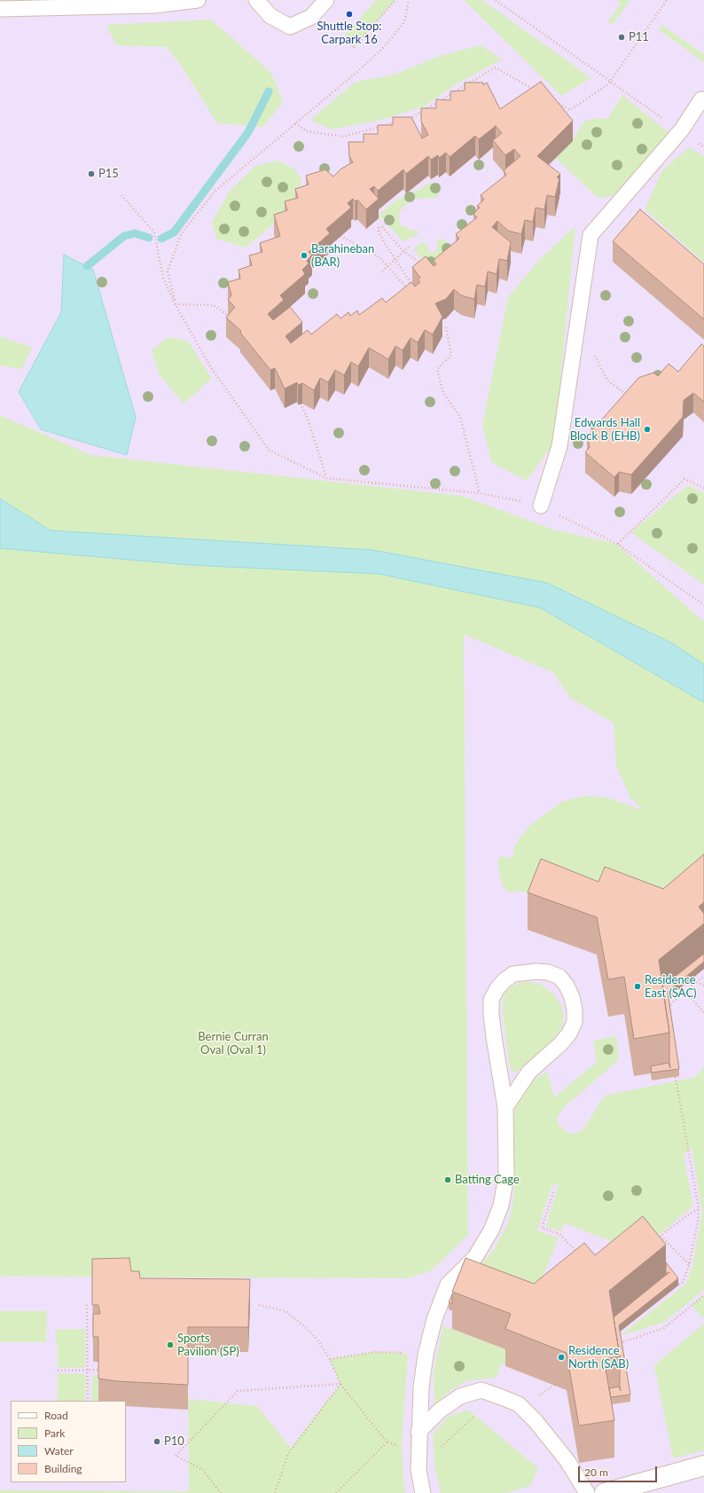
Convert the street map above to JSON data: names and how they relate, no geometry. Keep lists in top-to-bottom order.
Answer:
{
  "parks": ["Bernie Curran Oval (Oval 1)"],
  "places": [
    "Shuttle Stop: Carpark 16",
    "P11",
    "P15",
    "Barahineban (BAR)",
    "Edwards Hall Block B (EHB)",
    "Residence East (SAC)",
    "Batting Cage",
    "Sports Pavilion (SP)",
    "Residence North (SAB)",
    "P10"
  ],
  "legend": [
    "Road",
    "Park",
    "Water",
    "Building"
  ],
  "scale_bar": "20 m"
}
